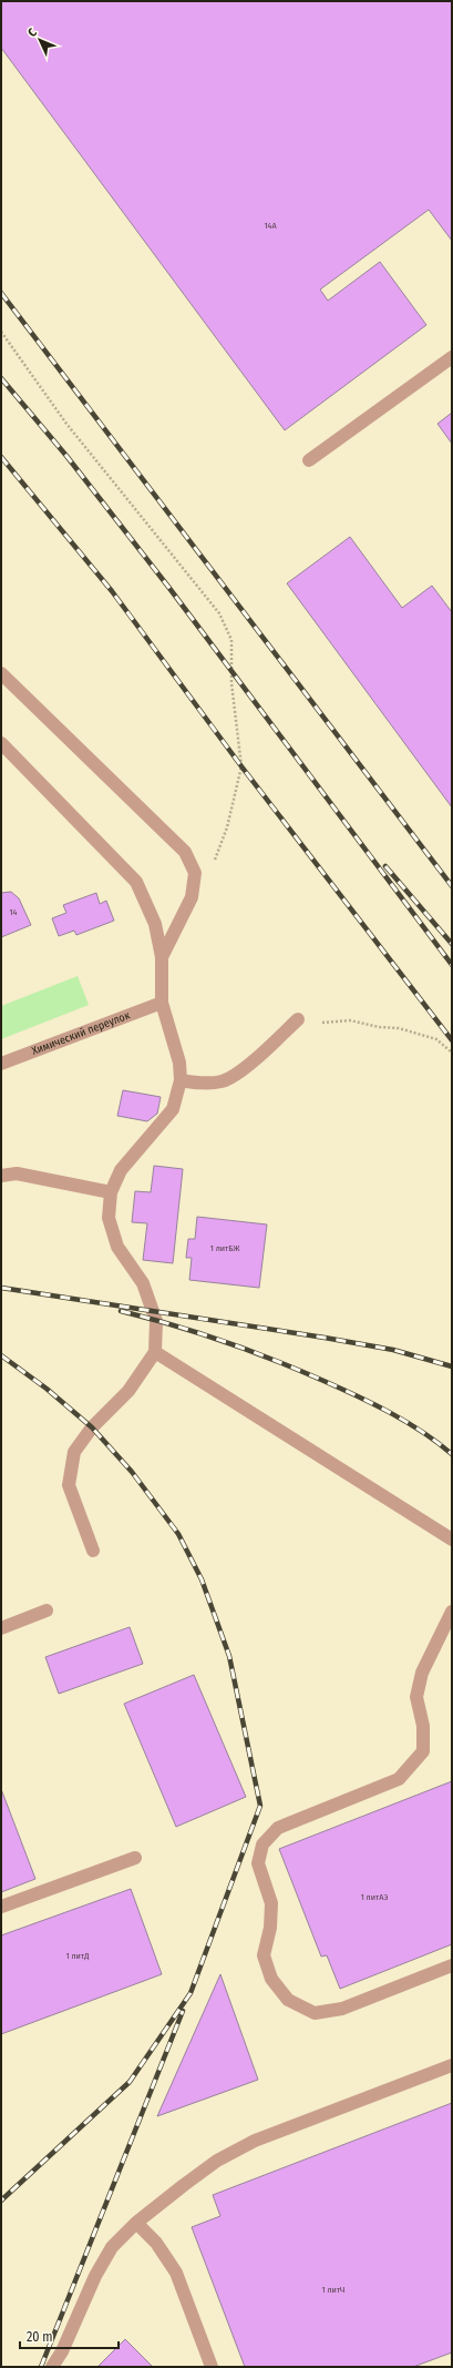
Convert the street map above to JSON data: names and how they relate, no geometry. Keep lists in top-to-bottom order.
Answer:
{
  "streets": {
    "street": ["Химический переулок"]
  },
  "house_numbers": [
    "14А",
    "14",
    "1 литБЖ",
    "1 литАЭ",
    "1 литД",
    "1 литЧ"
  ],
  "scale_bar": "20 m",
  "north": "top left"
}
